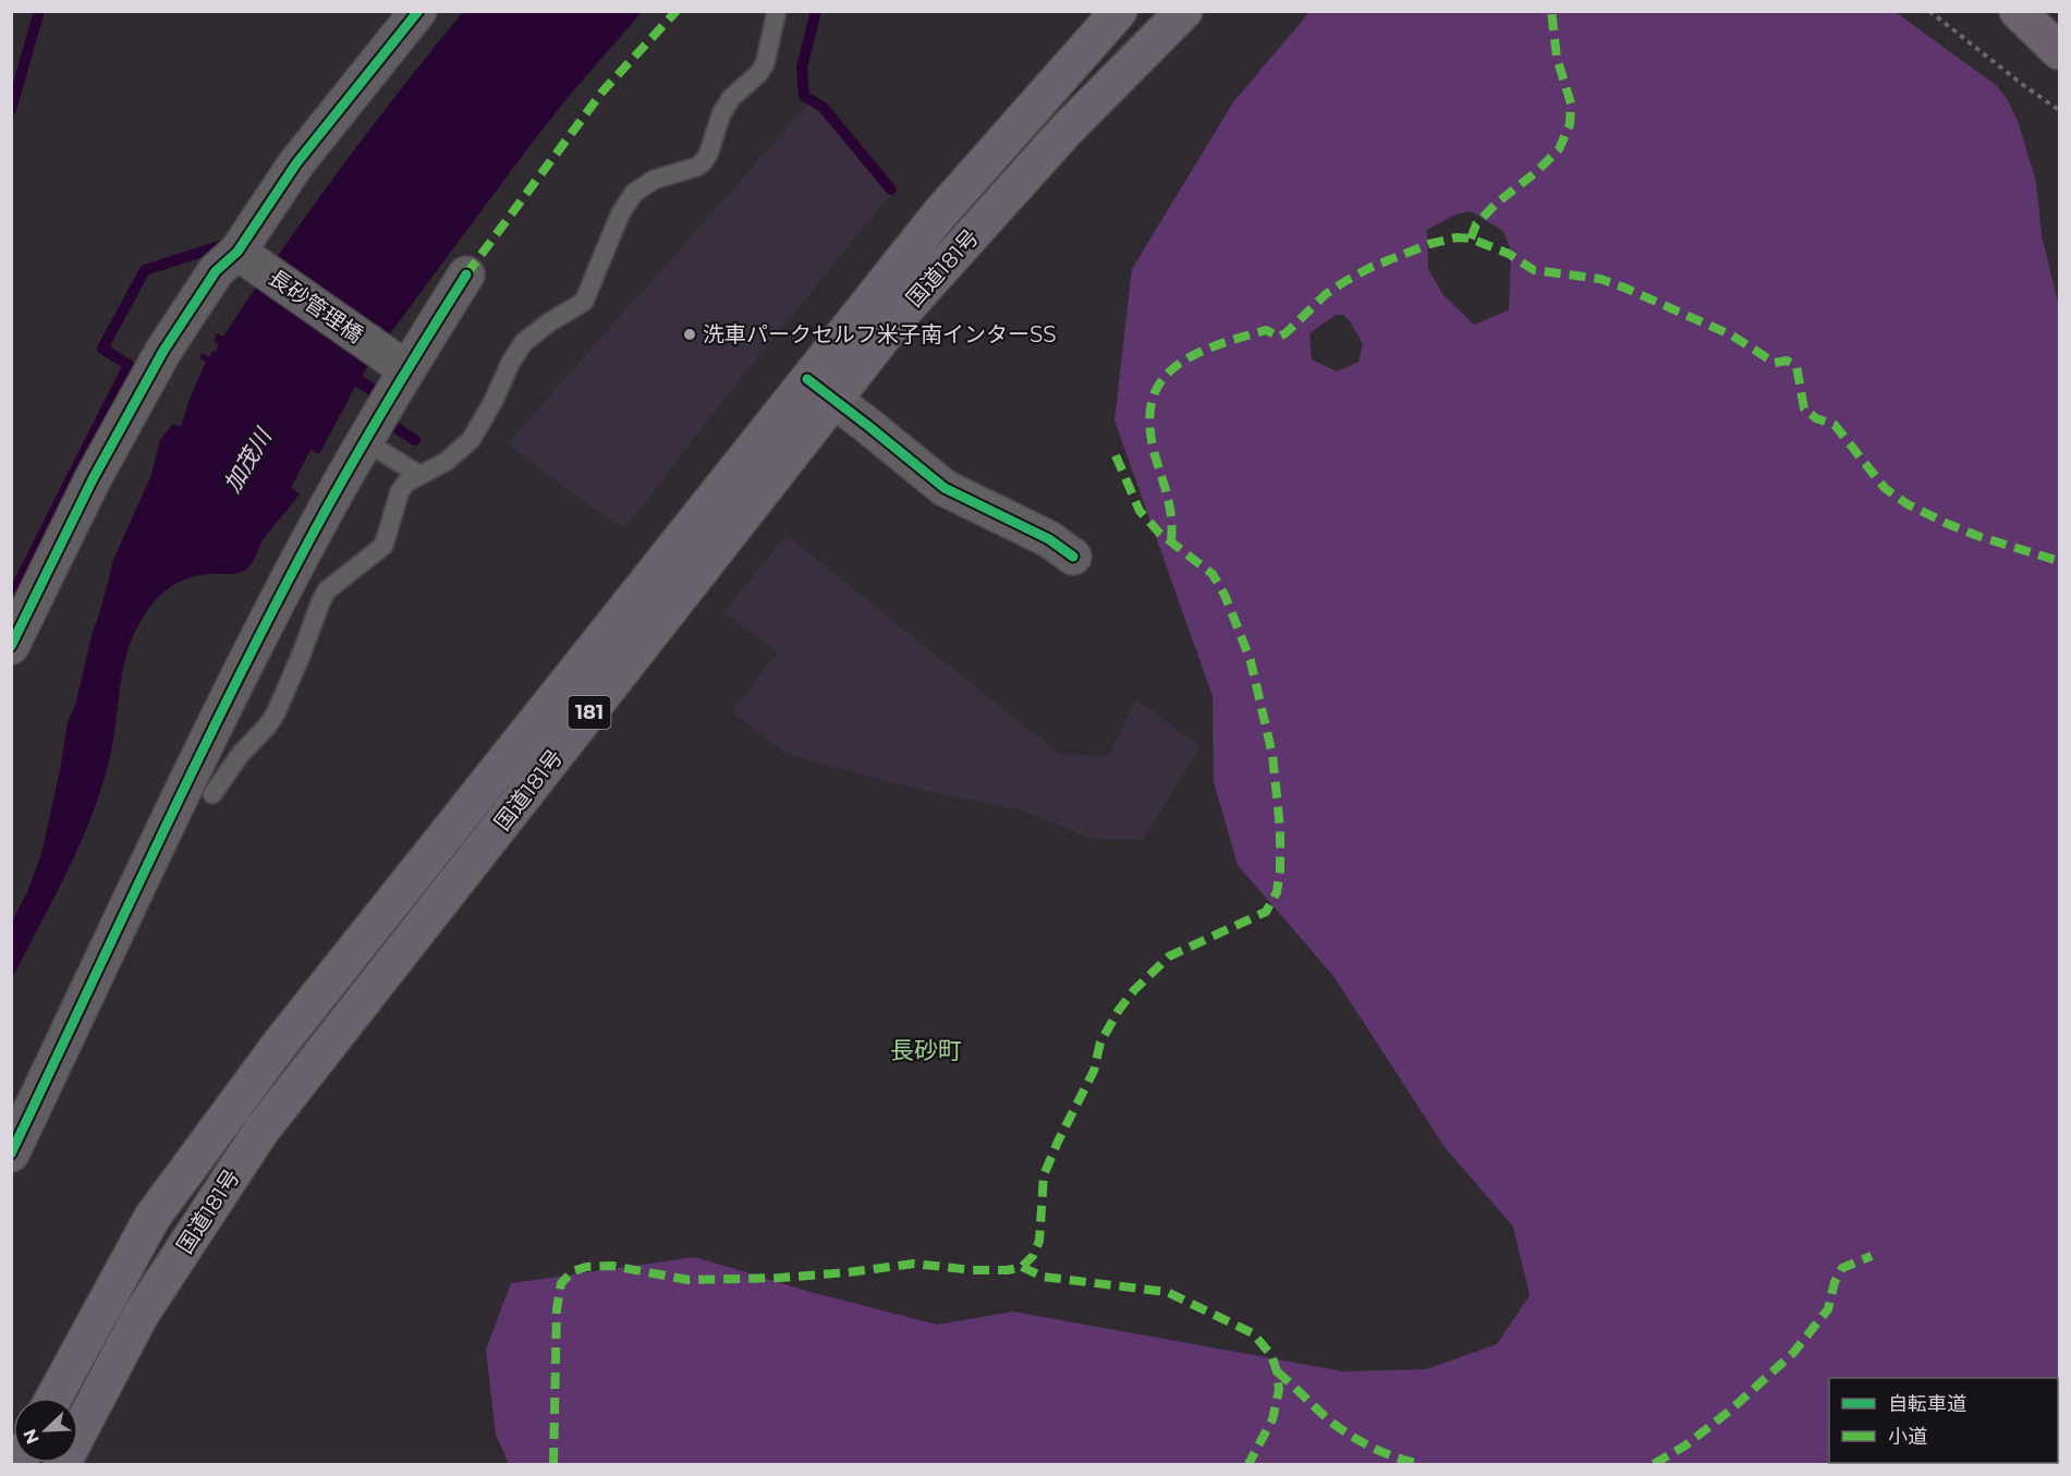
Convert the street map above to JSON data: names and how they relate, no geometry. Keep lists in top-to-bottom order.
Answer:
{
  "streets": {
    "highway": ["国道181号", "181"],
    "street": ["長砂管理橋"]
  },
  "districts": ["長砂町"],
  "water": ["加茂川"],
  "places": ["洗車パークセルフ米子南インターSS"],
  "legend": ["自転車道", "小道"],
  "north": "bottom left"
}
